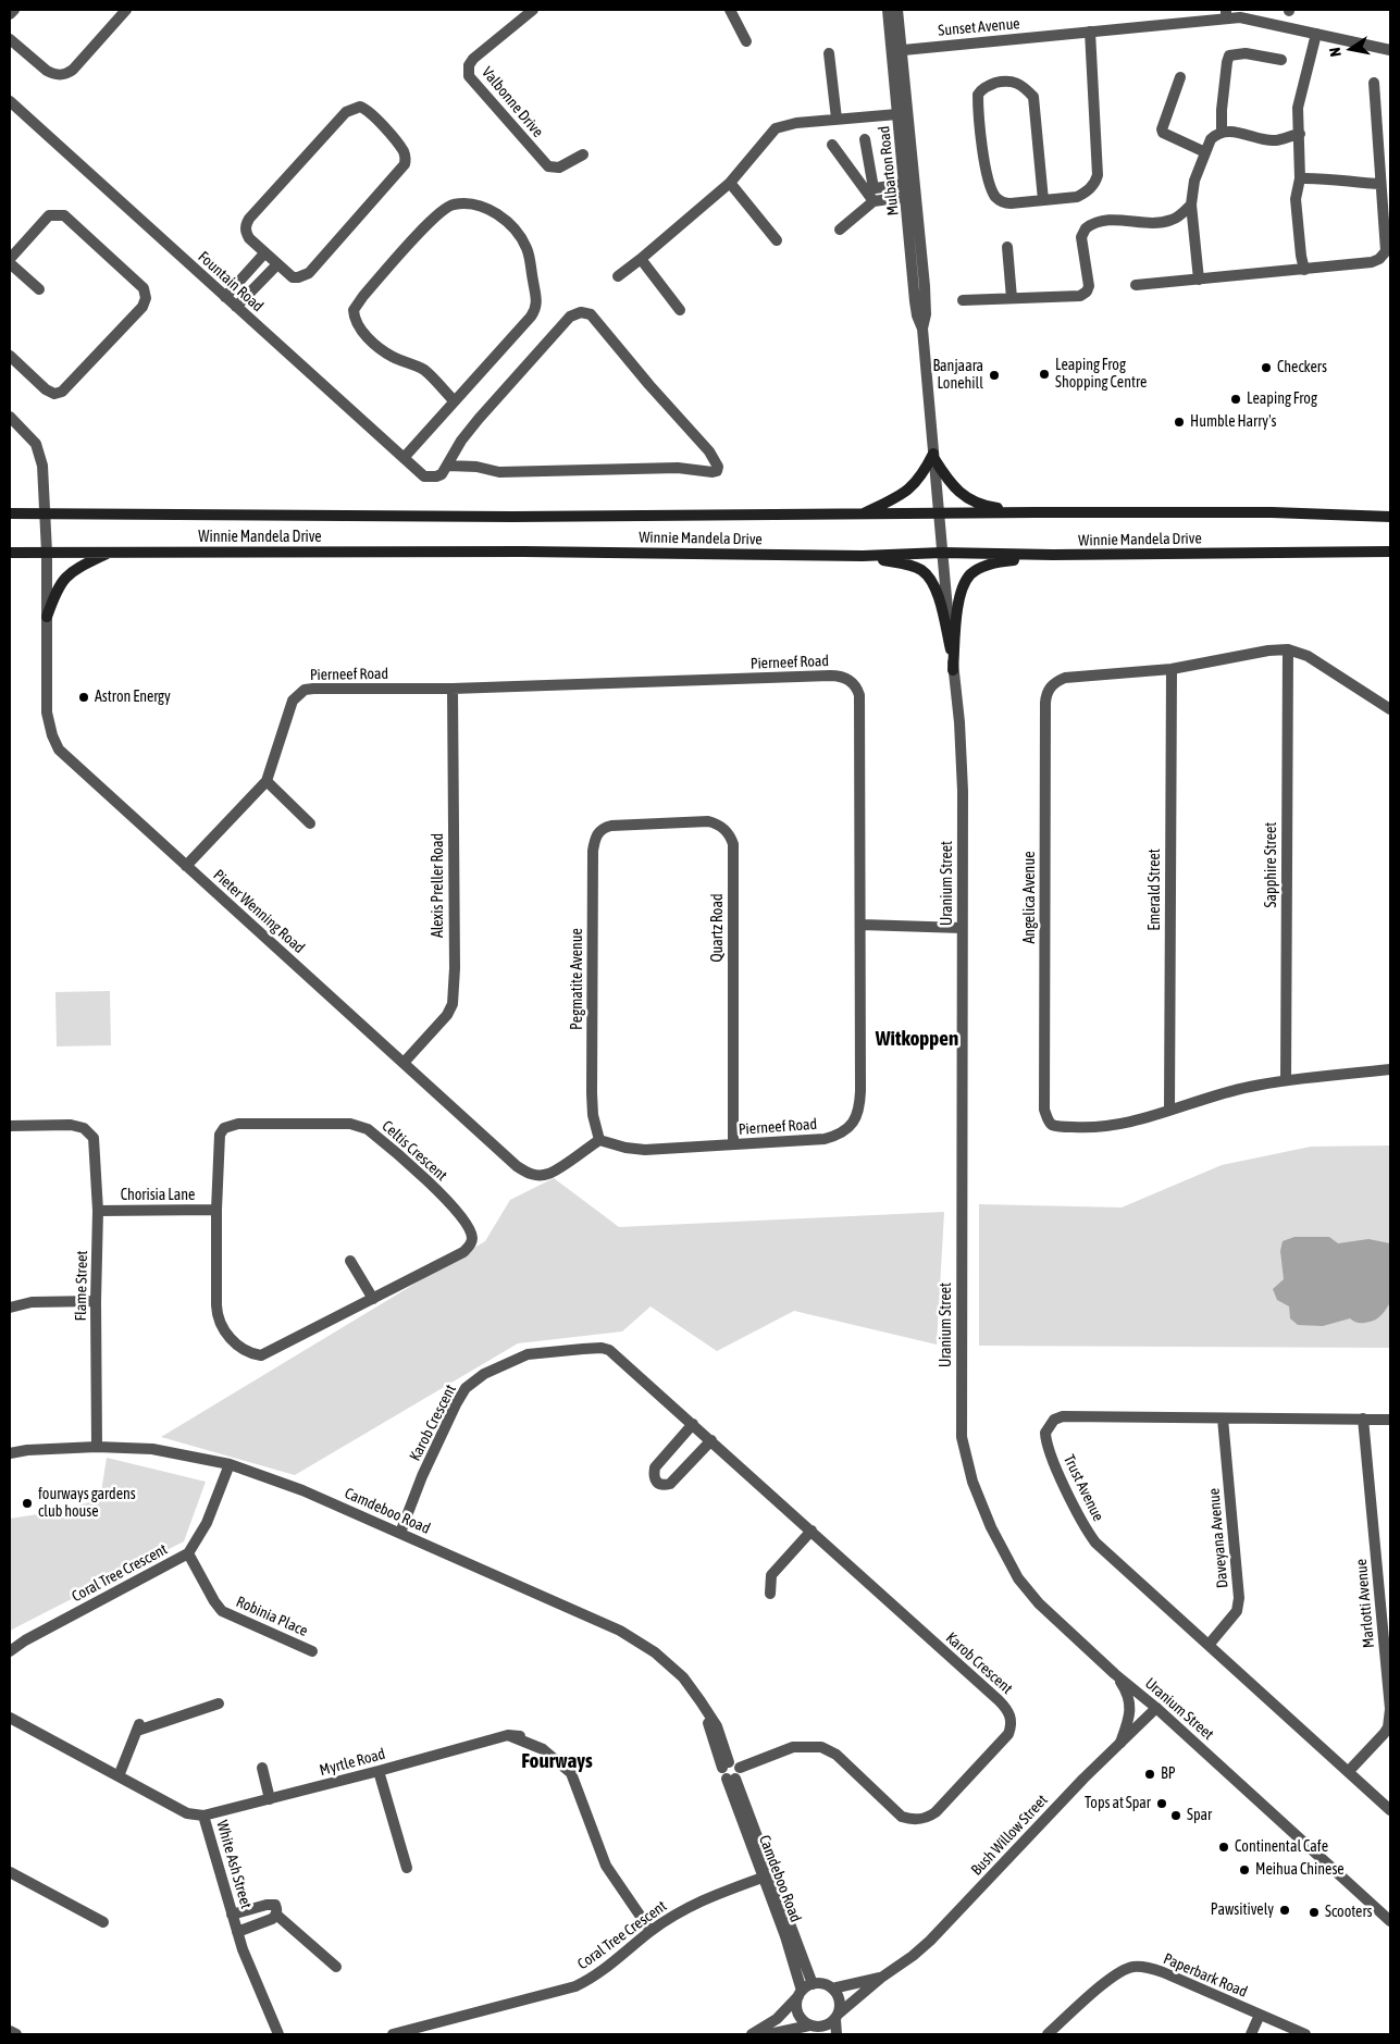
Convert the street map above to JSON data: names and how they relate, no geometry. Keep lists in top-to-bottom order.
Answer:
{
  "streets": {
    "main road": ["Winnie Mandela Drive"],
    "street": [
      "Sunset Avenue",
      "Valbonne Drive",
      "Mulbarton Road",
      "Fountain Road",
      "Pierneef Road",
      "Sapphire Street",
      "Uranium Street",
      "Alexis Preller Road",
      "Emerald Street",
      "Angelica Avenue",
      "Pieter Wenning Road",
      "Quartz Road",
      "Pegmatite Avenue",
      "Celtis Crescent",
      "Chorisia Lane",
      "Flame Street",
      "Karob Crescent",
      "Trust Avenue",
      "Camdeboo Road",
      "Daveyana Avenue",
      "Coral Tree Crescent",
      "Marlotti Avenue",
      "Robinia Place",
      "Myrtle Road",
      "Bush Willow Street",
      "White Ash Street",
      "Paperbark Road"
    ]
  },
  "crossings": [
    ["Sunset Avenue", "Mulbarton Road"],
    ["Mulbarton Road", "Winnie Mandela Drive"],
    ["Mulbarton Road", "Uranium Street"],
    ["Winnie Mandela Drive", "Uranium Street"],
    ["Winnie Mandela Drive", "Pieter Wenning Road"],
    ["Pierneef Road", "Alexis Preller Road"],
    ["Pierneef Road", "Pieter Wenning Road"],
    ["Pierneef Road", "Quartz Road"],
    ["Pierneef Road", "Pegmatite Avenue"],
    ["Sapphire Street", "Angelica Avenue"],
    ["Uranium Street", "Bush Willow Street"],
    ["Alexis Preller Road", "Pieter Wenning Road"],
    ["Emerald Street", "Angelica Avenue"],
    ["Pieter Wenning Road", "Pegmatite Avenue"],
    ["Quartz Road", "Pegmatite Avenue"],
    ["Celtis Crescent", "Chorisia Lane"],
    ["Chorisia Lane", "Flame Street"],
    ["Flame Street", "Camdeboo Road"],
    ["Karob Crescent", "Camdeboo Road"],
    ["Trust Avenue", "Daveyana Avenue"],
    ["Trust Avenue", "Marlotti Avenue"],
    ["Camdeboo Road", "Coral Tree Crescent"],
    ["Camdeboo Road", "Bush Willow Street"],
    ["Coral Tree Crescent", "Robinia Place"],
    ["Coral Tree Crescent", "Myrtle Road"],
    ["Myrtle Road", "White Ash Street"]
  ],
  "districts": ["Witkoppen", "Fourways"],
  "places": [
    "Checkers",
    "Leaping Frog Shopping Centre",
    "Banjaara Lonehill",
    "Leaping Frog",
    "Humble Harry's",
    "Astron Energy",
    "fourways gardens club house",
    "BP",
    "Tops at Spar",
    "Spar",
    "Continental Cafe",
    "Meihua Chinese",
    "Pawsitively",
    "Scooters"
  ],
  "north": "left"
}
